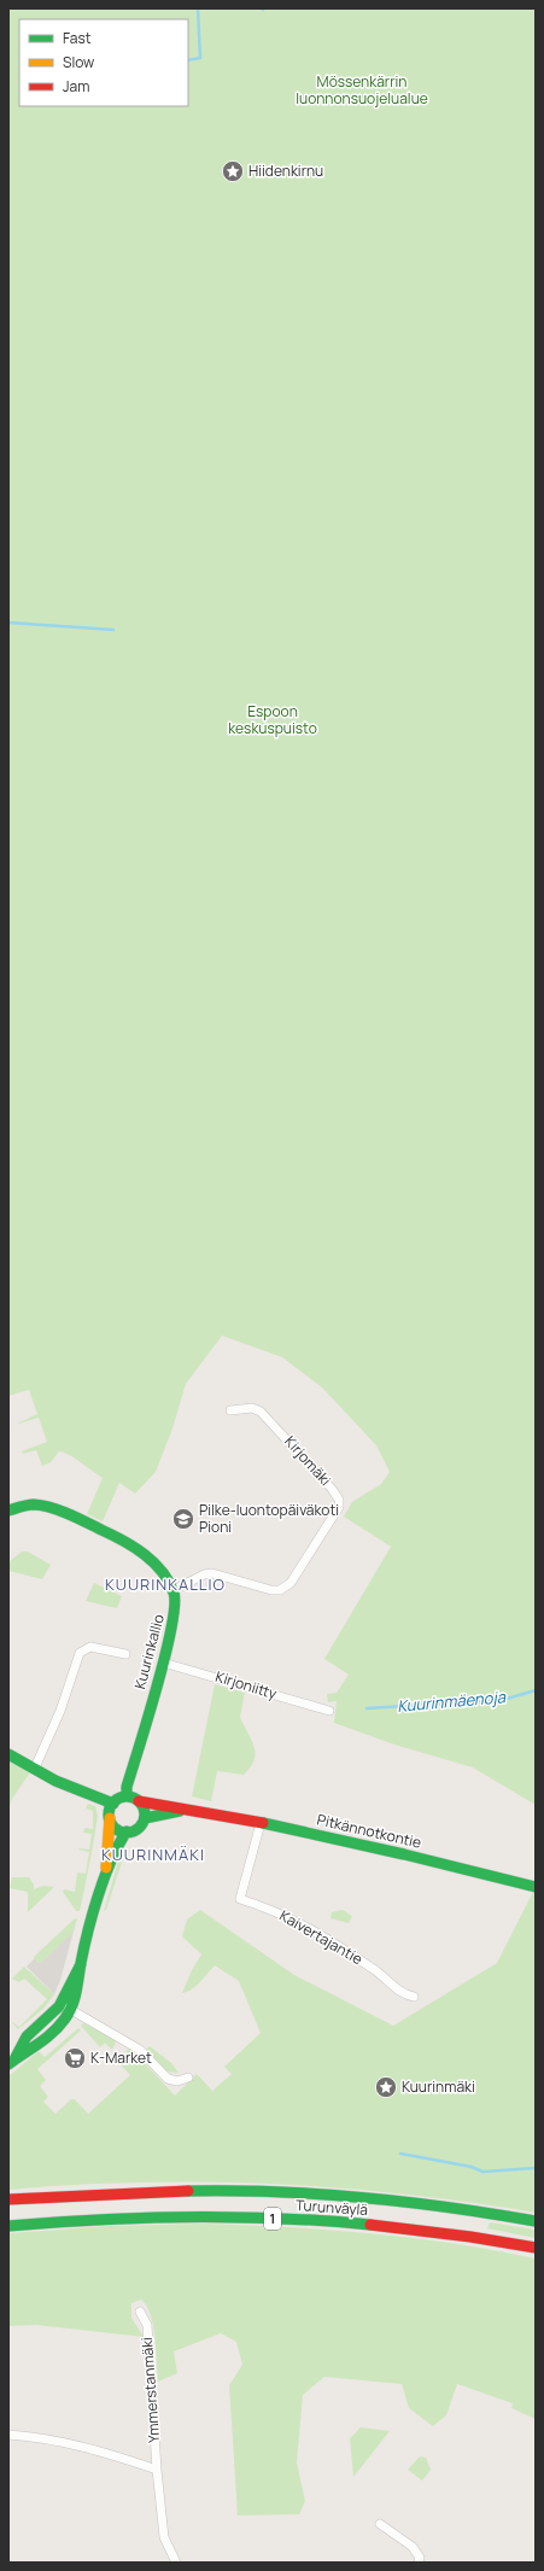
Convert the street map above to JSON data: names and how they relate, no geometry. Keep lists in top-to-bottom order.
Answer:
{
  "streets": {
    "main road": [
      "Kuurinkallio",
      "Pitkännotkontie",
      "Turunväylä",
      "1"
    ],
    "street": [
      "Kirjomäki",
      "Kirjoniitty",
      "Kaivertajantie",
      "Ymmerstanmäki"
    ]
  },
  "crossings": [
    ["Kirjomäki", "Kuurinkallio"],
    ["Kuurinkallio", "Kirjoniitty"],
    ["Kuurinkallio", "Pitkännotkontie"],
    ["Pitkännotkontie", "Kaivertajantie"]
  ],
  "districts": ["KUURINKALLIO", "KUURINMÄKI"],
  "water": ["Kuurinmäenoja"],
  "parks": ["Mössenkärrin luonnonsuojelualue", "Espoon keskuspuisto"],
  "places": {
    "place": ["Hiidenkirnu", "Kuurinmäki"],
    "school or university": ["Pilke-luontopäiväkoti Pioni"],
    "supermarket": ["K-Market"]
  },
  "legend": ["Fast", "Slow", "Jam"]
}
